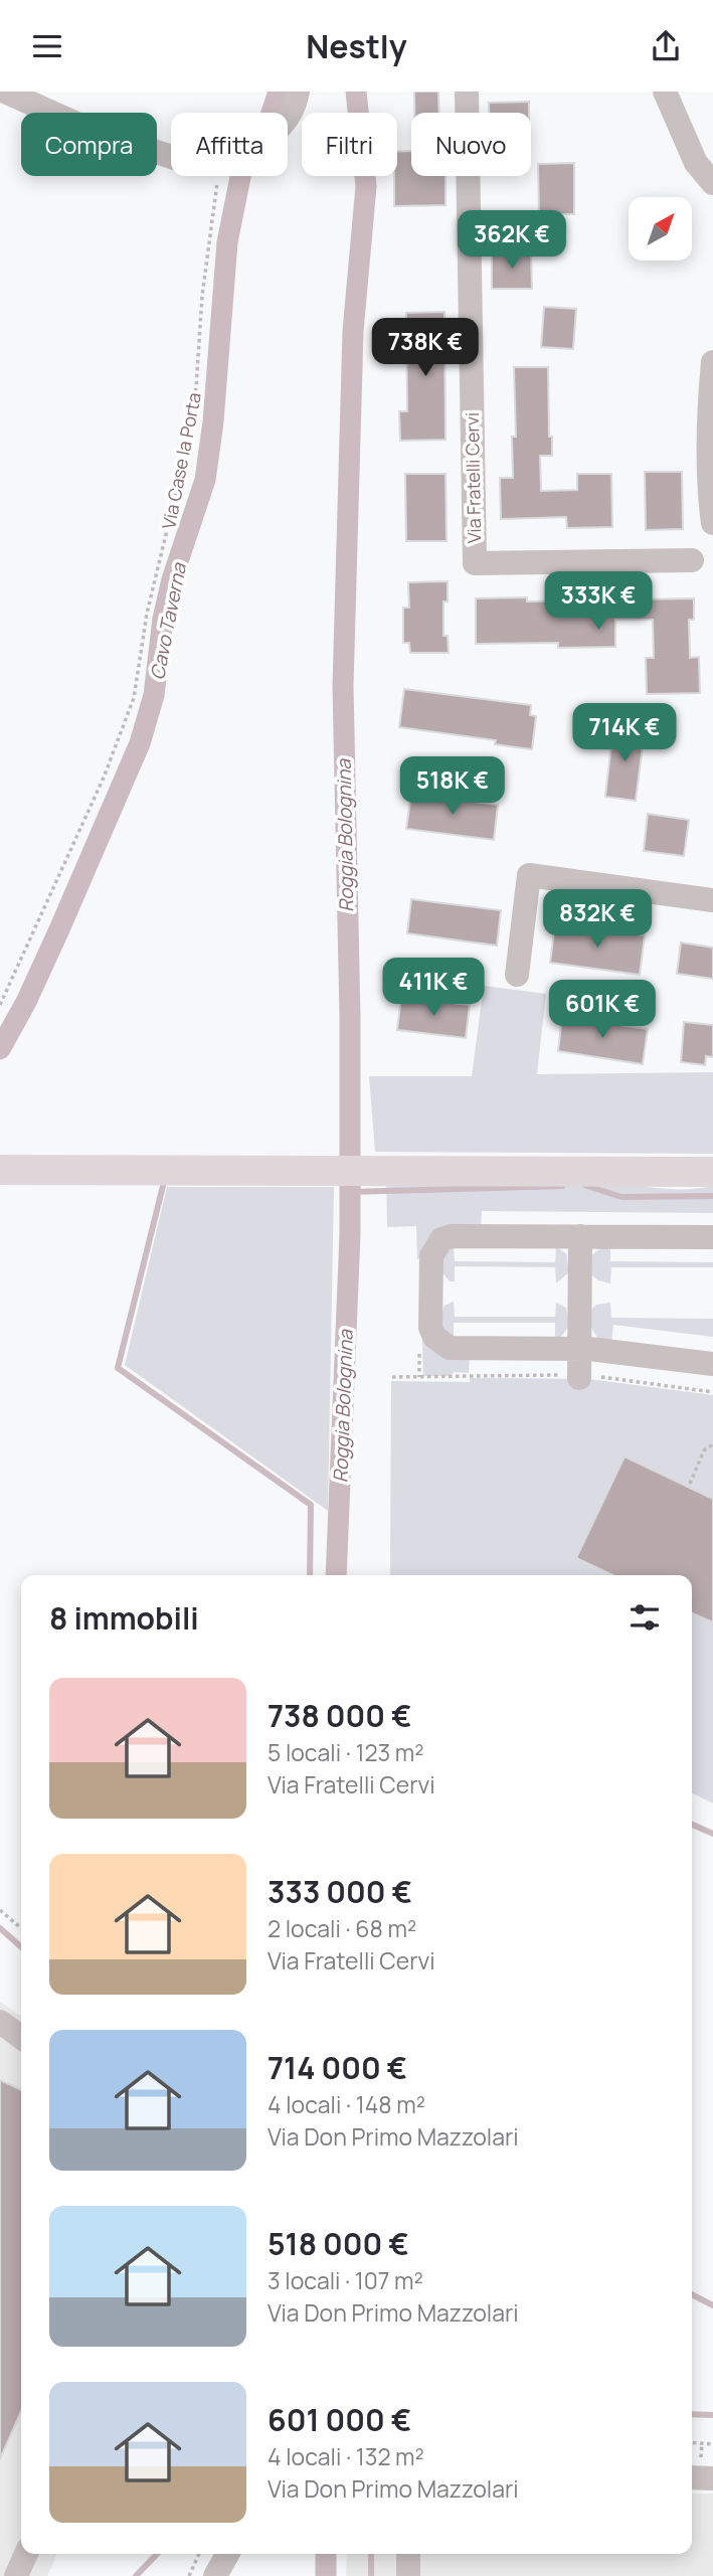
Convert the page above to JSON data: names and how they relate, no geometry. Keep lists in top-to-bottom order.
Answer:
{
  "streets": {
    "street": ["Via Fratelli Cervi"],
    "path": ["Via Case la Porta"]
  },
  "water": ["Cavo Taverna", "Roggia Bolognina"],
  "north": "top right",
  "page": {
    "header": "Nestly",
    "chip": [
      "Compra",
      "Affitta",
      "Filtri",
      "Nuovo"
    ],
    "price": [
      "362K €",
      "738K €",
      "333K €",
      "714K €",
      "518K €",
      "832K €",
      "411K €",
      "601K €"
    ],
    "heading": "8 immobili",
    "list": [
      {
        "name": "738 000 €",
        "note": "5 locali · 123 m² · Via Fratelli Cervi"
      },
      {
        "name": "333 000 €",
        "note": "2 locali · 68 m² · Via Fratelli Cervi"
      },
      {
        "name": "714 000 €",
        "note": "4 locali · 148 m² · Via Don Primo Mazzolari"
      },
      {
        "name": "518 000 €",
        "note": "3 locali · 107 m² · Via Don Primo Mazzolari"
      },
      {
        "name": "601 000 €",
        "note": "4 locali · 132 m² · Via Don Primo Mazzolari"
      }
    ]
  }
}
